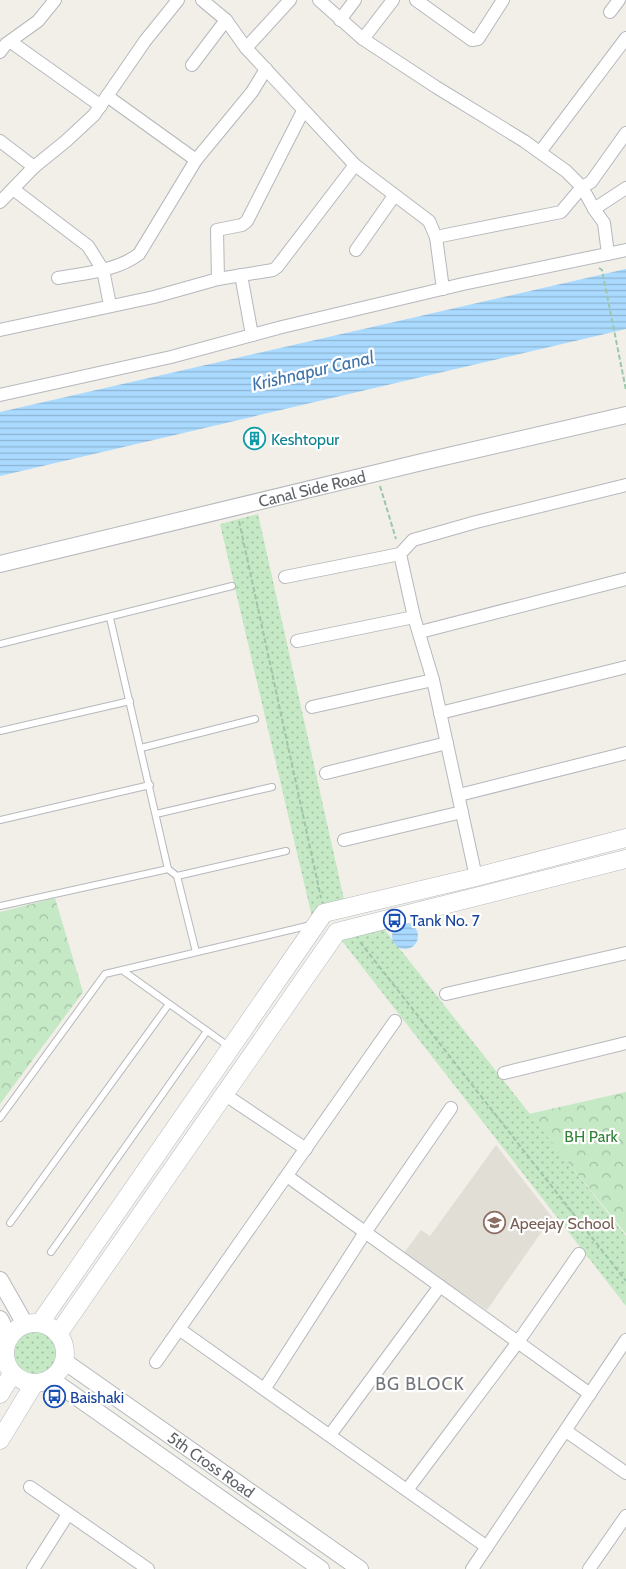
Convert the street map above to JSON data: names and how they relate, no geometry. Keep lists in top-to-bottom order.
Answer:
{
  "streets": {
    "street": ["Canal Side Road", "5th Cross Road"]
  },
  "districts": ["BG BLOCK"],
  "water": ["Krishnapur Canal"],
  "parks": ["BH Park"],
  "places": {
    "building": ["Keshtopur"],
    "bus stop": ["Tank No. 7", "Baishaki"],
    "school or university": ["Apeejay School"]
  }
}
